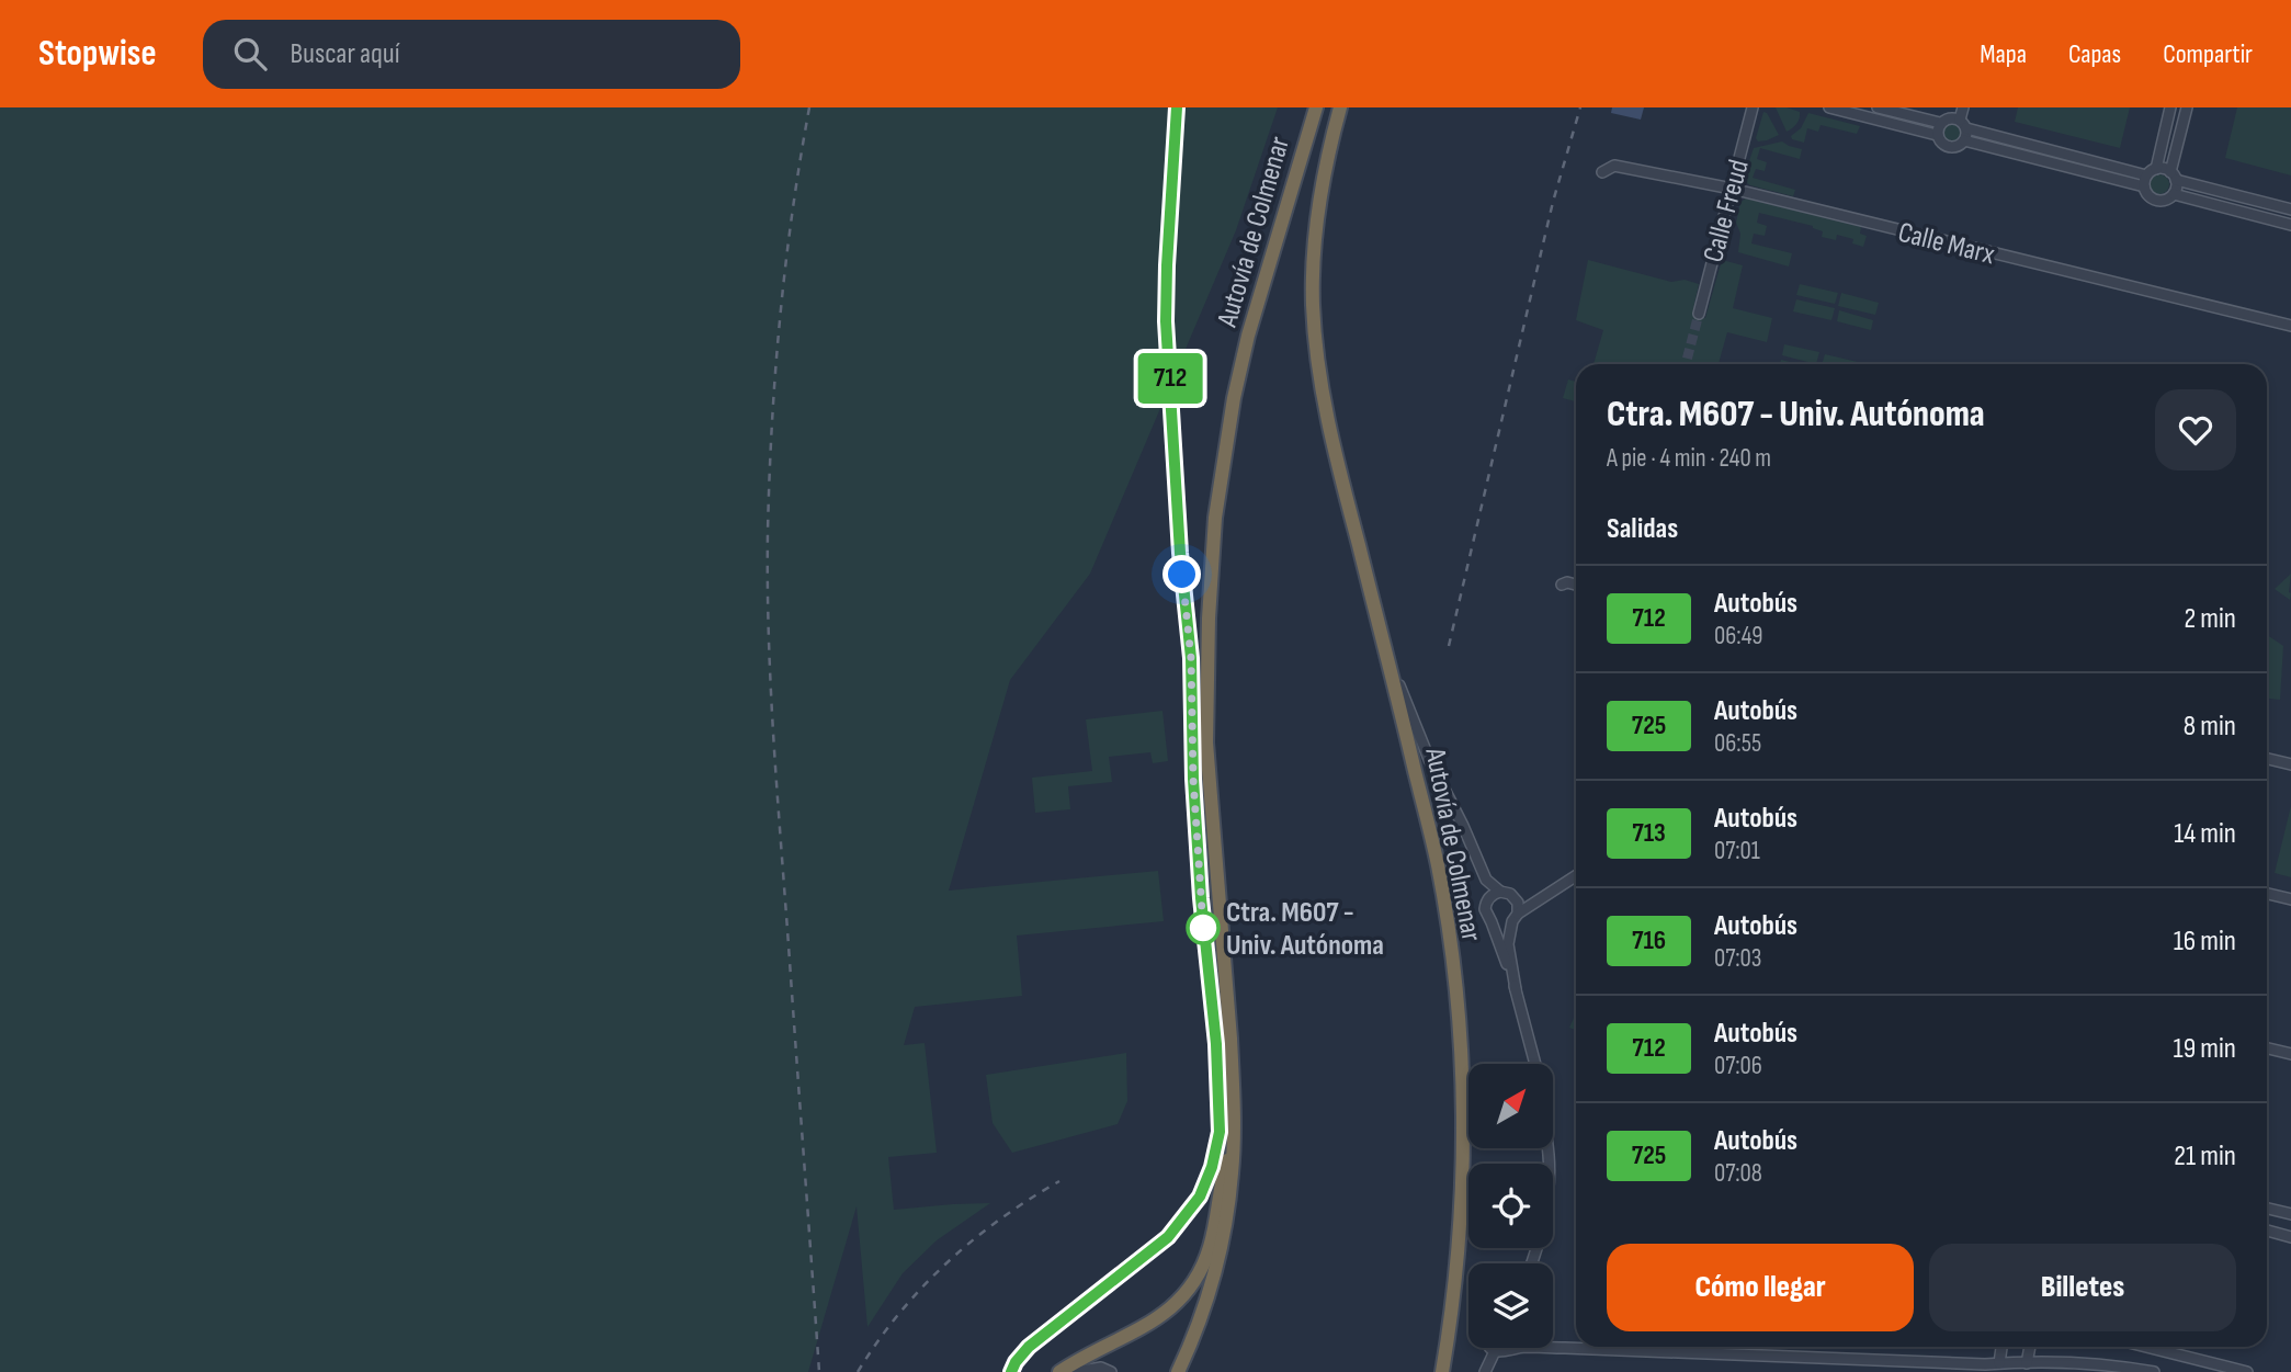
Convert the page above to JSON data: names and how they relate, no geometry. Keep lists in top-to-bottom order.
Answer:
{
  "streets": {
    "highway": ["Autovía de Colmenar"],
    "street": ["Calle Freud", "Calle Marx"]
  },
  "crossings": [
    ["Calle Freud", "Calle Marx"]
  ],
  "places": ["Ctra. M607 - Univ. Autónoma"],
  "lines": ["bus line 712"],
  "north": "top right",
  "page": {
    "header": "Stopwise",
    "search": "Buscar aquí",
    "nav": ["Mapa", "Capas", "Compartir"],
    "on_map": "712",
    "heading": [
      ["Ctra. M607 - Univ. Autónoma", "A pie · 4 min · 240 m"],
      "Salidas"
    ],
    "list": [
      {
        "mark": "712",
        "name": "Autobús",
        "note": "06:49",
        "value": "2 min"
      },
      {
        "mark": "725",
        "name": "Autobús",
        "note": "06:55",
        "value": "8 min"
      },
      {
        "mark": "713",
        "name": "Autobús",
        "note": "07:01",
        "value": "14 min"
      },
      {
        "mark": "716",
        "name": "Autobús",
        "note": "07:03",
        "value": "16 min"
      },
      {
        "mark": "712",
        "name": "Autobús",
        "note": "07:06",
        "value": "19 min"
      },
      {
        "mark": "725",
        "name": "Autobús",
        "note": "07:08",
        "value": "21 min"
      }
    ],
    "buttons": ["Cómo llegar", "Billetes"]
  }
}
